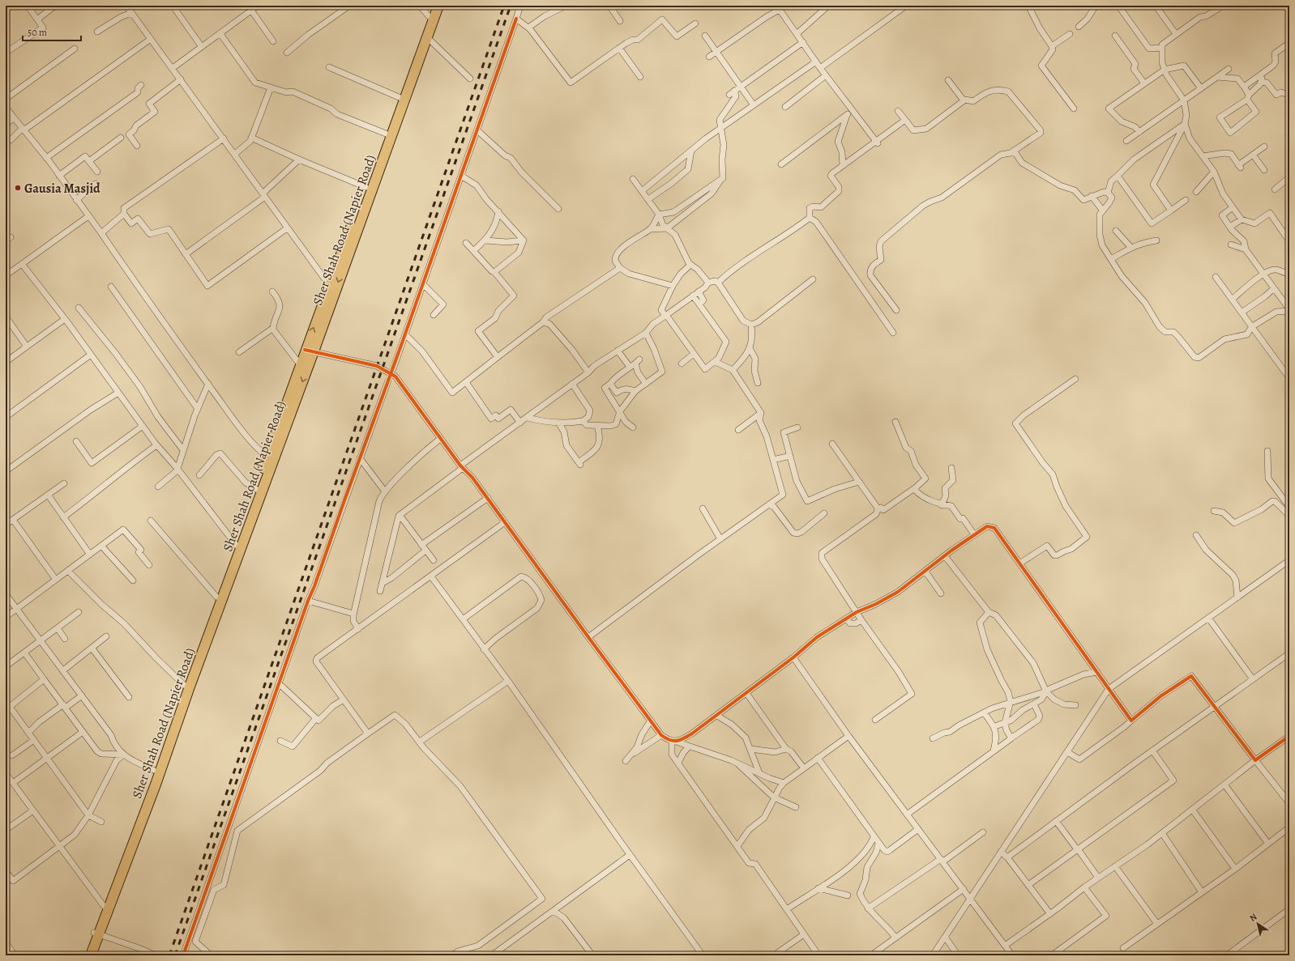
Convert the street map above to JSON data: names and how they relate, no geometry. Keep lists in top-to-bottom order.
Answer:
{
  "streets": {
    "main road": ["Sher Shah Road (Napier Road)"]
  },
  "places": ["Gausia Masjid"],
  "scale_bar": "50 m",
  "north": "top left"
}
